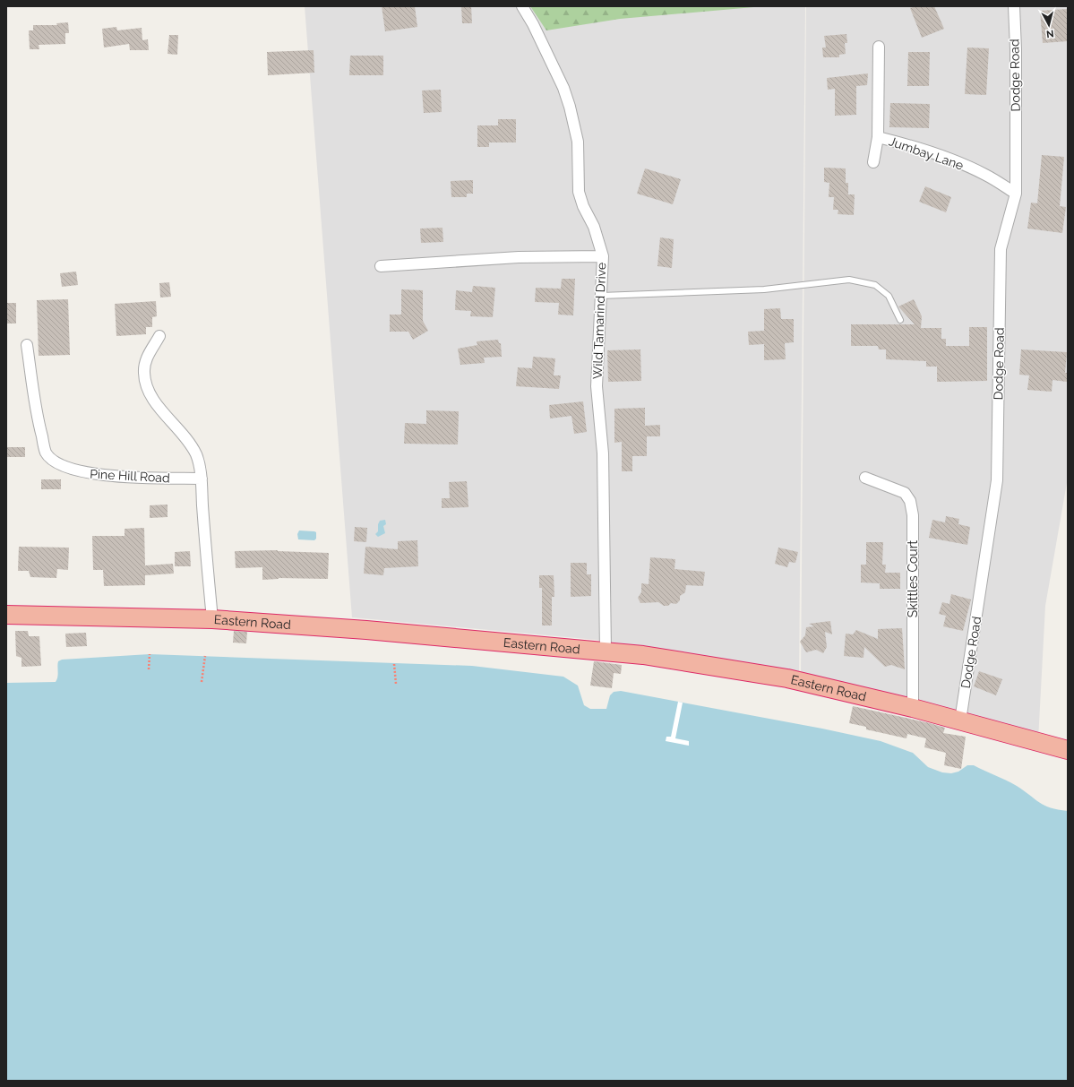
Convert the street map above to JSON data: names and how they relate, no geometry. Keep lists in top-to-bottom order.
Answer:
{
  "streets": {
    "highway": ["Eastern Road"],
    "street": [
      "Dodge Road",
      "Jumbay Lane",
      "Wild Tamarind Drive",
      "Pine Hill Road",
      "Skittles Court"
    ]
  },
  "crossings": [
    ["Dodge Road", "Jumbay Lane"],
    ["Dodge Road", "Eastern Road"],
    ["Wild Tamarind Drive", "Eastern Road"],
    ["Skittles Court", "Eastern Road"]
  ],
  "north": "bottom"
}
